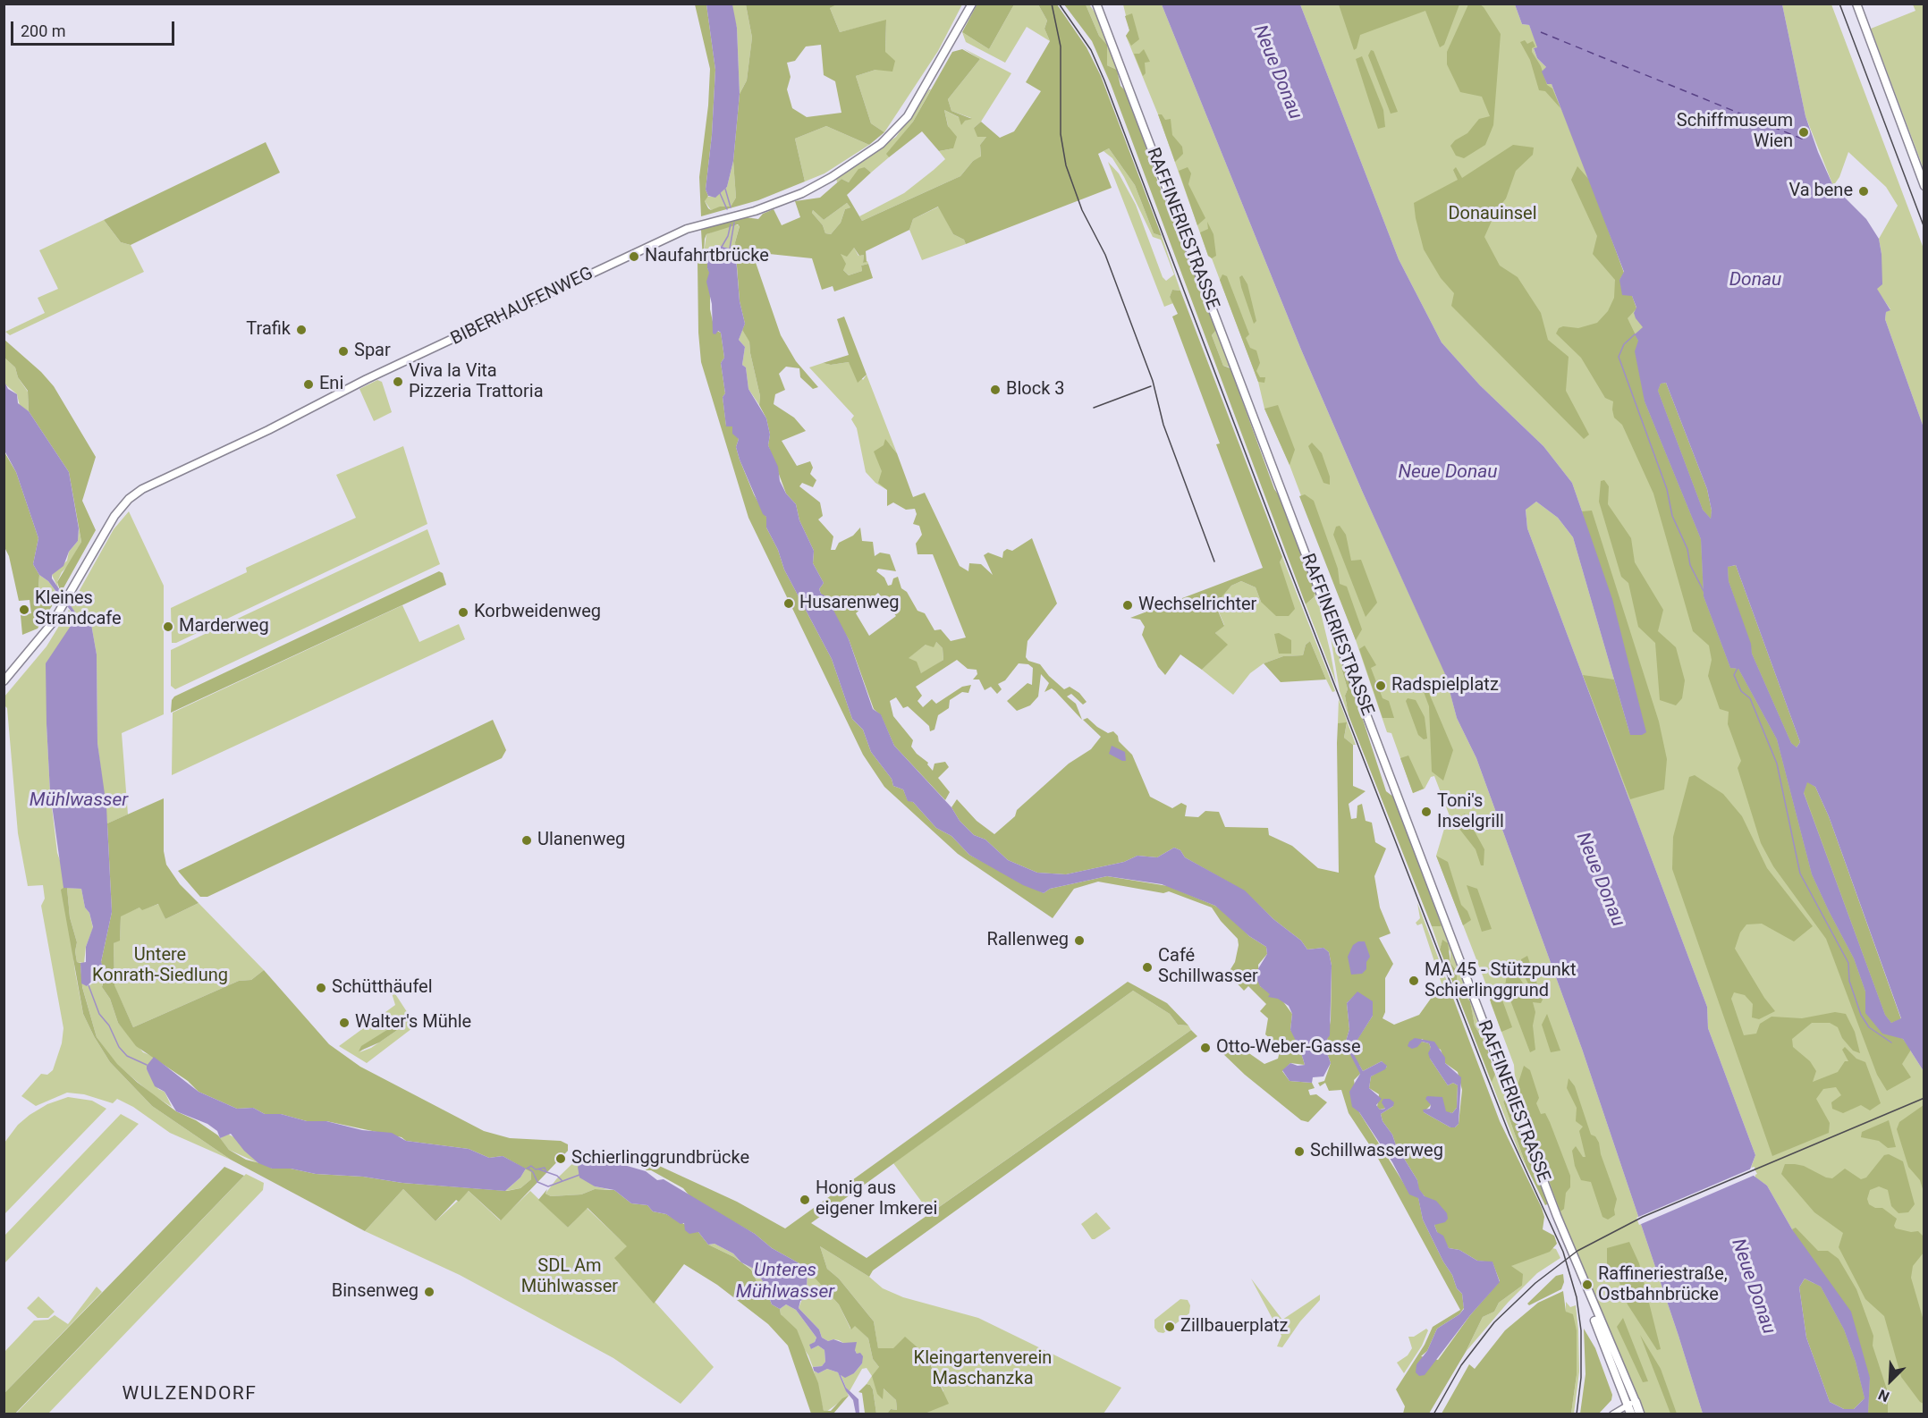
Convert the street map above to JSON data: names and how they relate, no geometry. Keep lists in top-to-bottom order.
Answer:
{
  "streets": {
    "main road": ["RAFFINERIESTRASSE", "BIBERHAUFENWEG"]
  },
  "districts": ["WULZENDORF"],
  "water": [
    "Neue Donau",
    "Donau",
    "Mühlwasser",
    "Unteres Mühlwasser"
  ],
  "parks": [
    "Donauinsel",
    "Untere Konrath-Siedlung",
    "SDL Am Mühlwasser",
    "Kleingartenverein Maschanzka"
  ],
  "places": [
    "Schiffmuseum Wien",
    "Va bene",
    "Naufahrtbrücke",
    "Trafik",
    "Spar",
    "Viva la Vita Pizzeria Trattoria",
    "Eni",
    "Block 3",
    "Husarenweg",
    "Wechselrichter",
    "Kleines Strandcafe",
    "Korbweidenweg",
    "Marderweg",
    "Radspielplatz",
    "Toni's Inselgrill",
    "Ulanenweg",
    "Rallenweg",
    "Café Schillwasser",
    "MA 45 - Stützpunkt Schierlinggrund",
    "Schütthäufel",
    "Walter's Mühle",
    "Otto-Weber-Gasse",
    "Schillwasserweg",
    "Schierlinggrundbrücke",
    "Honig aus eigener Imkerei",
    "Raffineriestraße, Ostbahnbrücke",
    "Binsenweg",
    "Zillbauerplatz"
  ],
  "scale_bar": "200 m",
  "north": "bottom left"
}
